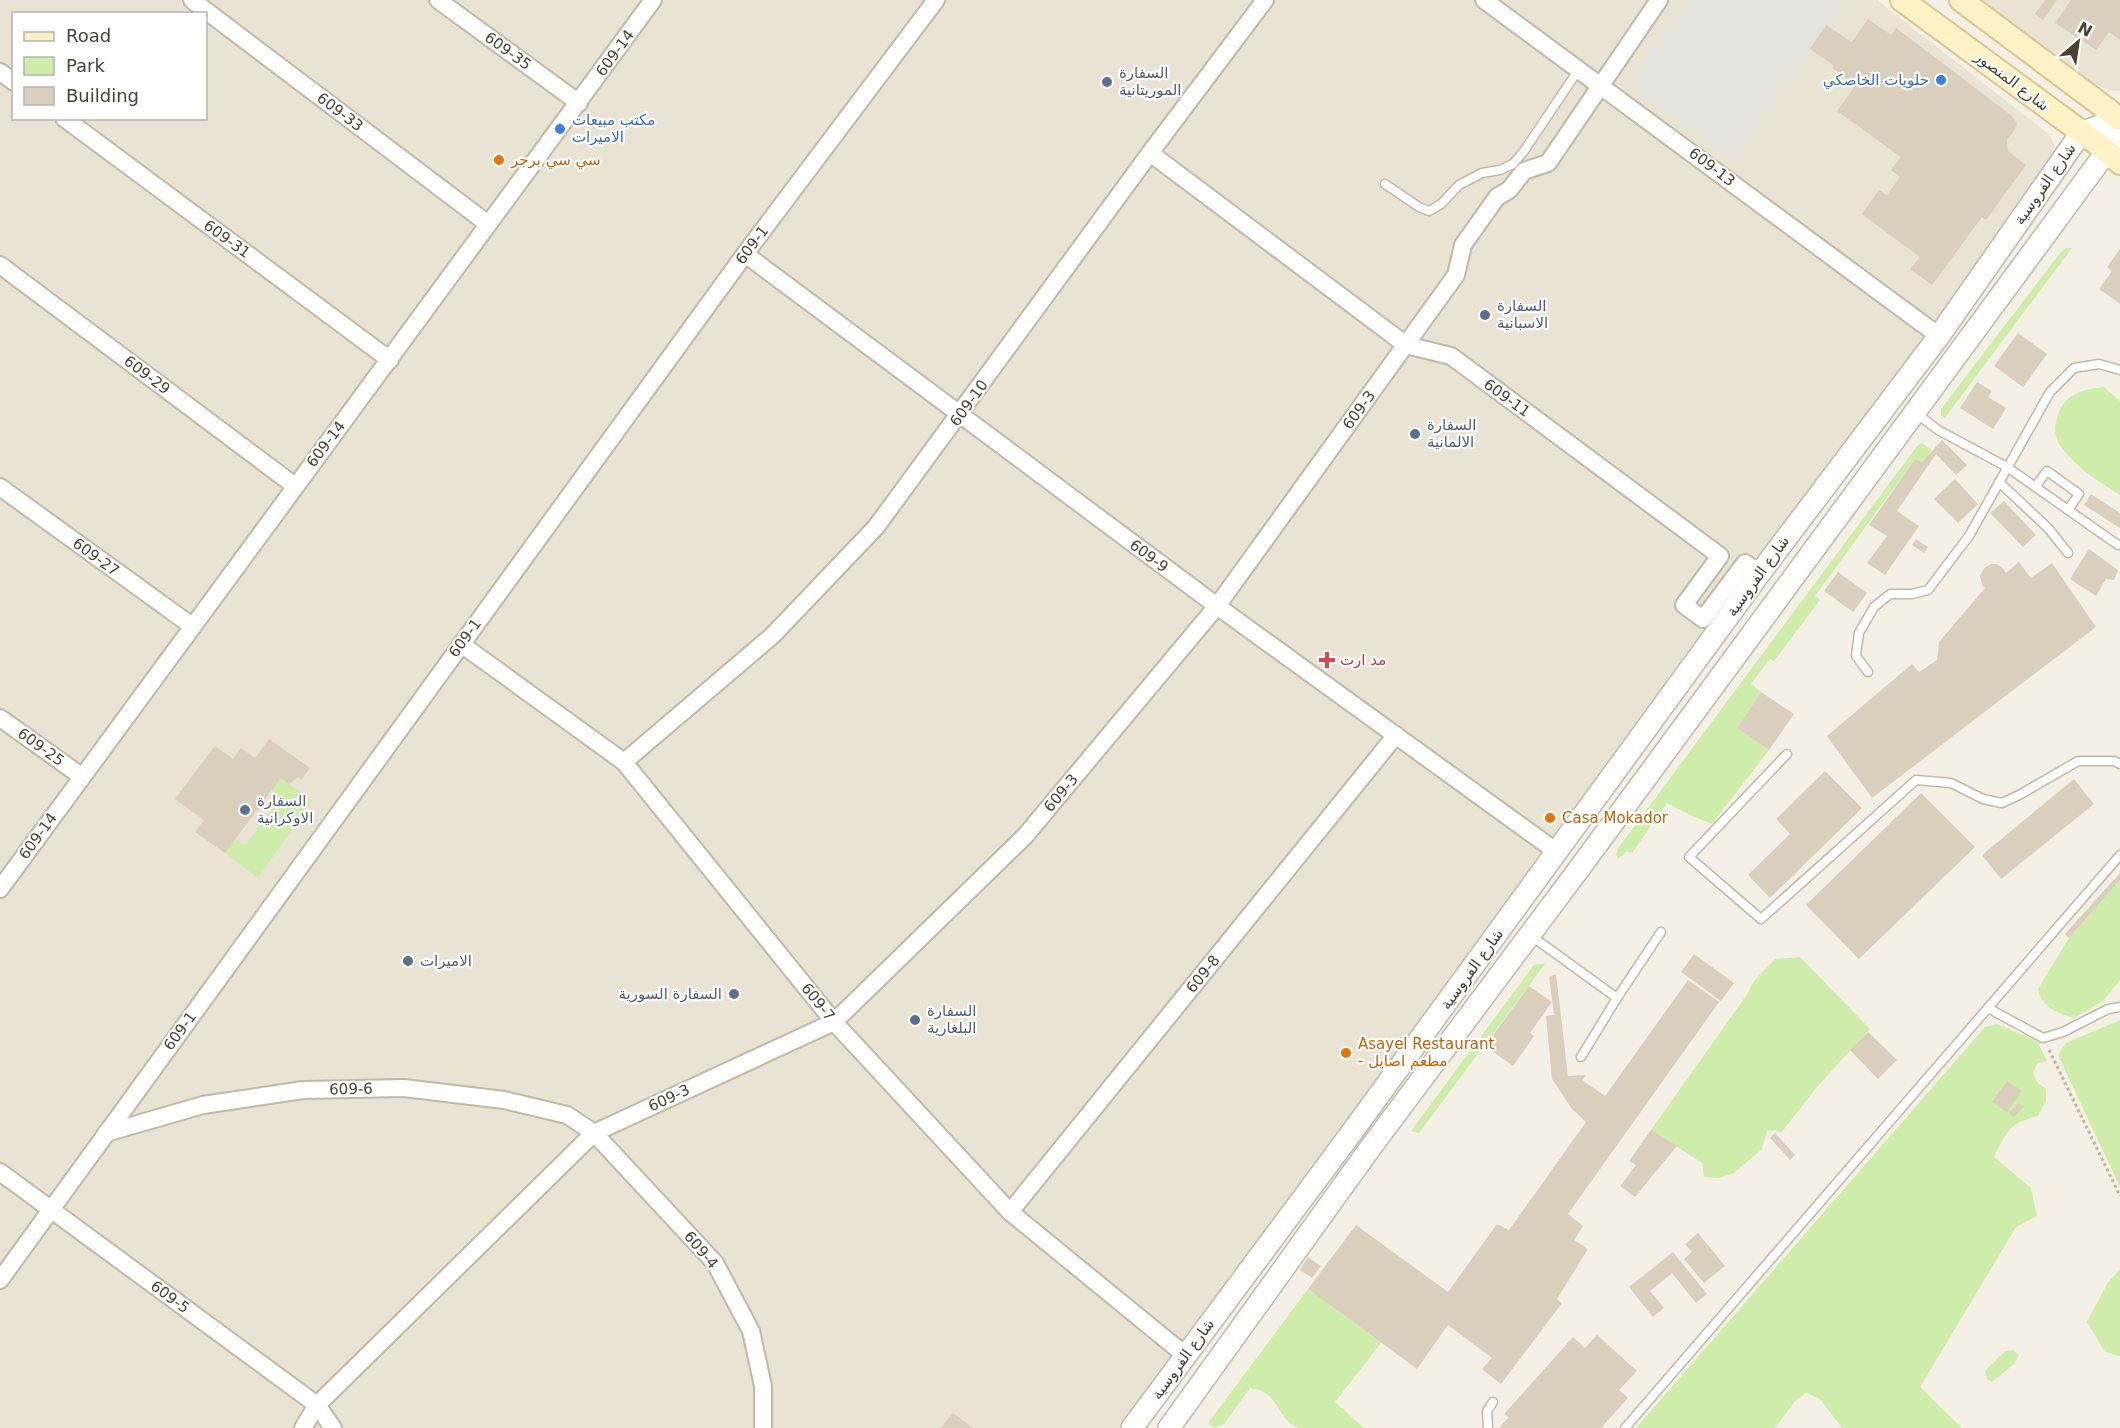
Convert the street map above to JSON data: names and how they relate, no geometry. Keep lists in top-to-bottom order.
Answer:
{
  "streets": {
    "main road": ["شارع المنصور"],
    "street": [
      "609-35",
      "609-14",
      "609-33",
      "609-13",
      "شارع الفروسية",
      "609-31",
      "609-1",
      "609-29",
      "609-11",
      "609-10",
      "609-3",
      "609-9",
      "609-27",
      "609-25",
      "609-8",
      "609-7",
      "609-6",
      "609-4",
      "609-5"
    ]
  },
  "crossings": [
    ["609-35", "609-14"],
    ["609-14", "609-33"],
    ["609-14", "609-31"],
    ["609-14", "609-29"],
    ["609-14", "609-27"],
    ["609-14", "609-25"],
    ["شارع المنصور", "شارع الفروسية"],
    ["609-13", "شارع الفروسية"],
    ["609-13", "609-3"],
    ["شارع الفروسية", "609-11"],
    ["شارع الفروسية", "609-9"],
    ["شارع الفروسية", "609-7"],
    ["609-1", "609-9"],
    ["609-1", "609-7"],
    ["609-1", "609-6"],
    ["609-1", "609-5"],
    ["609-11", "609-10"],
    ["609-11", "609-3"],
    ["609-10", "609-9"],
    ["609-10", "609-7"],
    ["609-3", "609-9"],
    ["609-3", "609-7"],
    ["609-3", "609-6"],
    ["609-3", "609-4"],
    ["609-3", "609-5"],
    ["609-9", "609-8"],
    ["609-8", "609-7"],
    ["609-6", "609-4"]
  ],
  "places": {
    "other": [
      "حلويات الخاصكي",
      "السفارة الموريتانية",
      "مكتب مبيعات الاميرات",
      "سي سي برجر",
      "السفارة الاسبانية",
      "السفارة الالمانية",
      "السفارة الاوكرانية",
      "Casa Mokador",
      "الاميرات",
      "السفارة السورية",
      "السفارة البلغارية",
      "Asayel Restaurant - مطعم اصايل"
    ],
    "health": ["مد ارت"]
  },
  "legend": ["Road", "Park", "Building"],
  "north": "top right"
}
